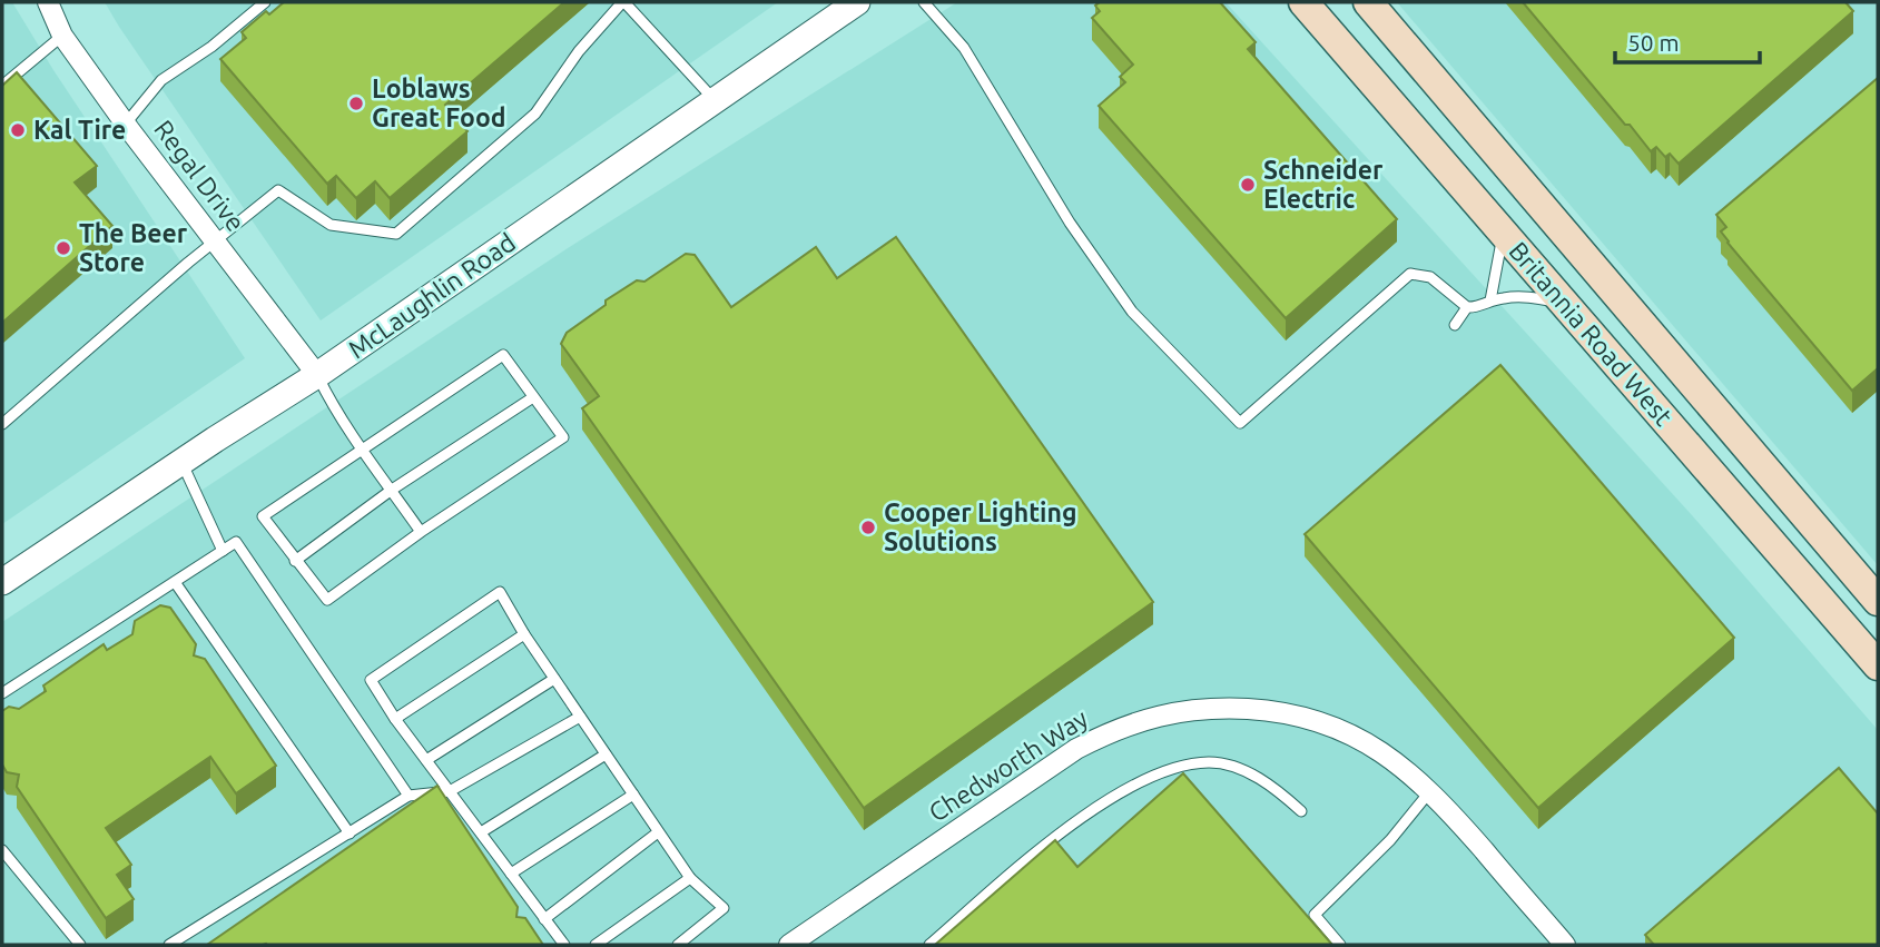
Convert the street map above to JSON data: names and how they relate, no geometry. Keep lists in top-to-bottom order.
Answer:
{
  "streets": {
    "main road": ["Britannia Road West"],
    "street": ["Regal Drive", "McLaughlin Road", "Chedworth Way"]
  },
  "crossings": [
    ["Regal Drive", "McLaughlin Road"]
  ],
  "places": [
    "Loblaws Great Food",
    "Kal Tire",
    "Schneider Electric",
    "The Beer Store",
    "Cooper Lighting Solutions"
  ],
  "scale_bar": "50 m"
}
